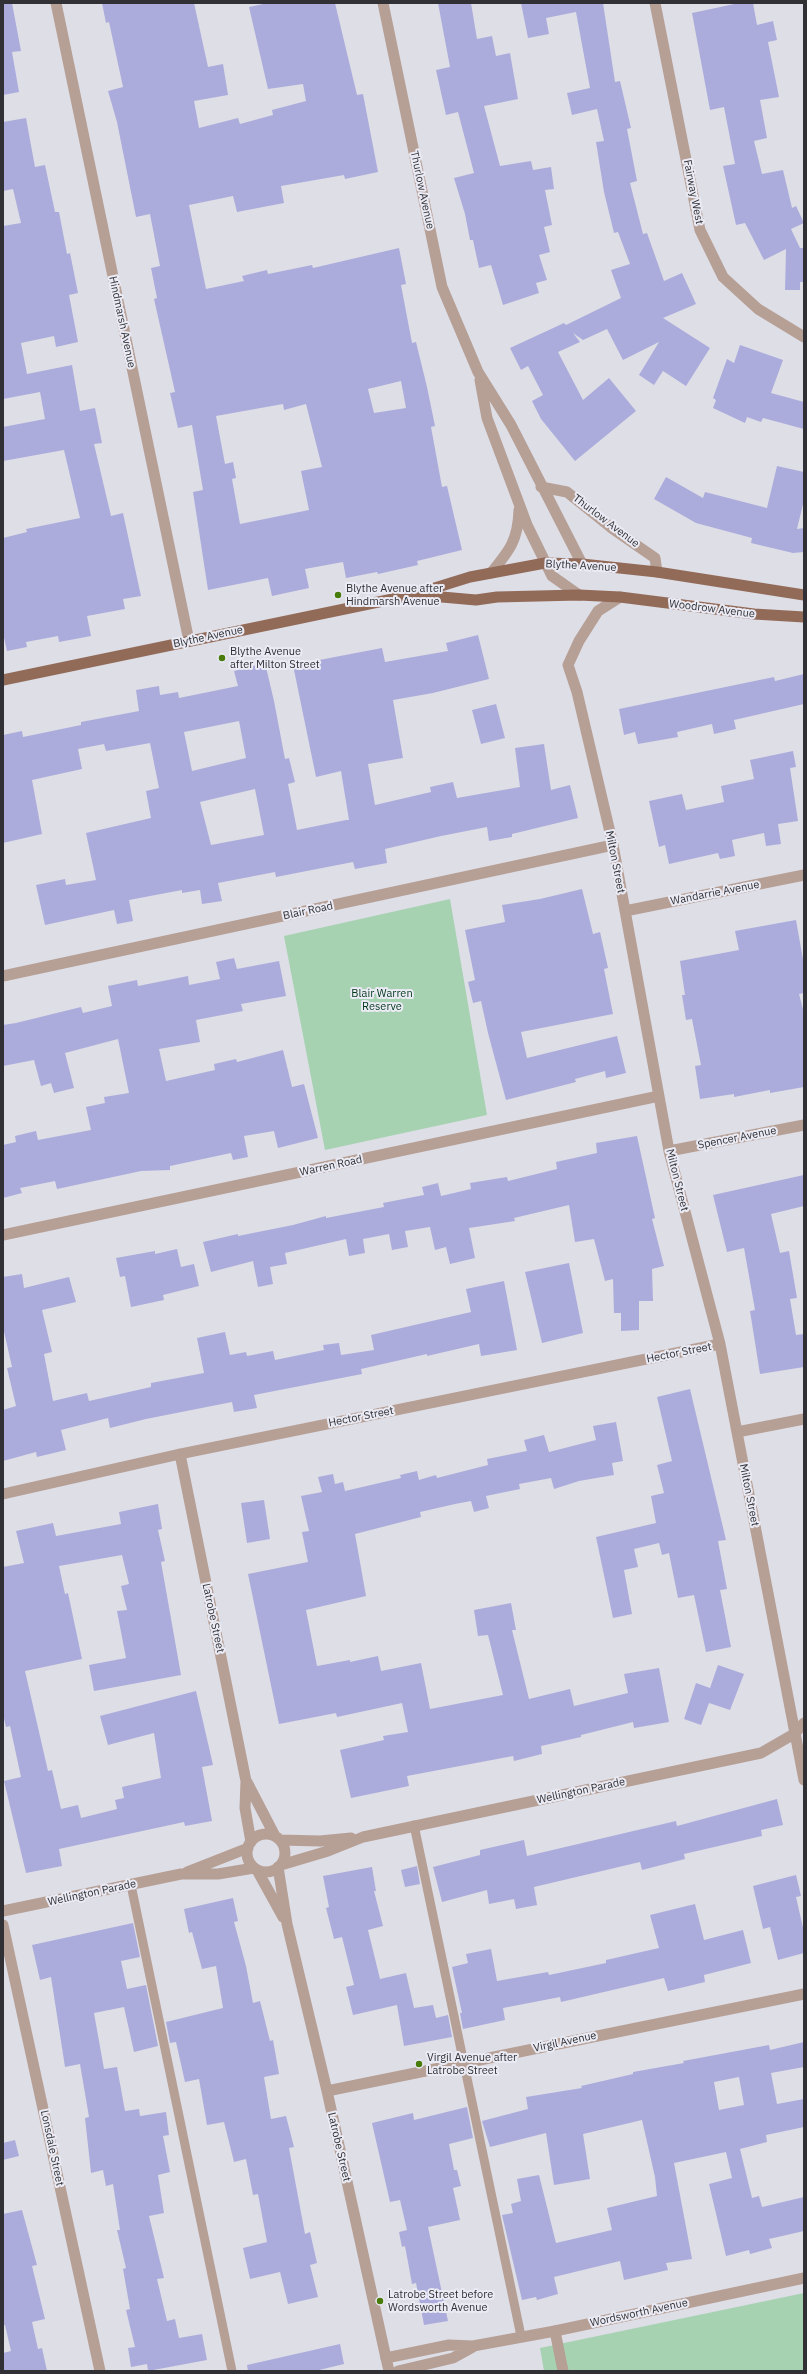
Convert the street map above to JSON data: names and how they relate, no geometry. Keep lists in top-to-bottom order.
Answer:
{
  "streets": {
    "main road": ["Blythe Avenue", "Woodrow Avenue"],
    "street": [
      "Thurlow Avenue",
      "Fairway West",
      "Hindmarsh Avenue",
      "Milton Street",
      "Wandarrie Avenue",
      "Blair Road",
      "Spencer Avenue",
      "Warren Road",
      "Hector Street",
      "Latrobe Street",
      "Wellington Parade",
      "Virgil Avenue",
      "Lonsdale Street",
      "Wordsworth Avenue"
    ]
  },
  "crossings": [
    ["Thurlow Avenue", "Blythe Avenue"],
    ["Hindmarsh Avenue", "Blythe Avenue"],
    ["Blythe Avenue", "Woodrow Avenue"],
    ["Blythe Avenue", "Milton Street"],
    ["Woodrow Avenue", "Milton Street"],
    ["Milton Street", "Wandarrie Avenue"],
    ["Milton Street", "Blair Road"],
    ["Milton Street", "Spencer Avenue"],
    ["Milton Street", "Warren Road"],
    ["Milton Street", "Hector Street"],
    ["Milton Street", "Wellington Parade"],
    ["Hector Street", "Latrobe Street"],
    ["Latrobe Street", "Wellington Parade"],
    ["Latrobe Street", "Virgil Avenue"],
    ["Latrobe Street", "Wordsworth Avenue"]
  ],
  "parks": ["Blair Warren Reserve"],
  "places": [
    "Blythe Avenue after Hindmarsh Avenue",
    "Blythe Avenue after Milton Street",
    "Virgil Avenue after Latrobe Street",
    "Latrobe Street before Wordsworth Avenue"
  ]
}
